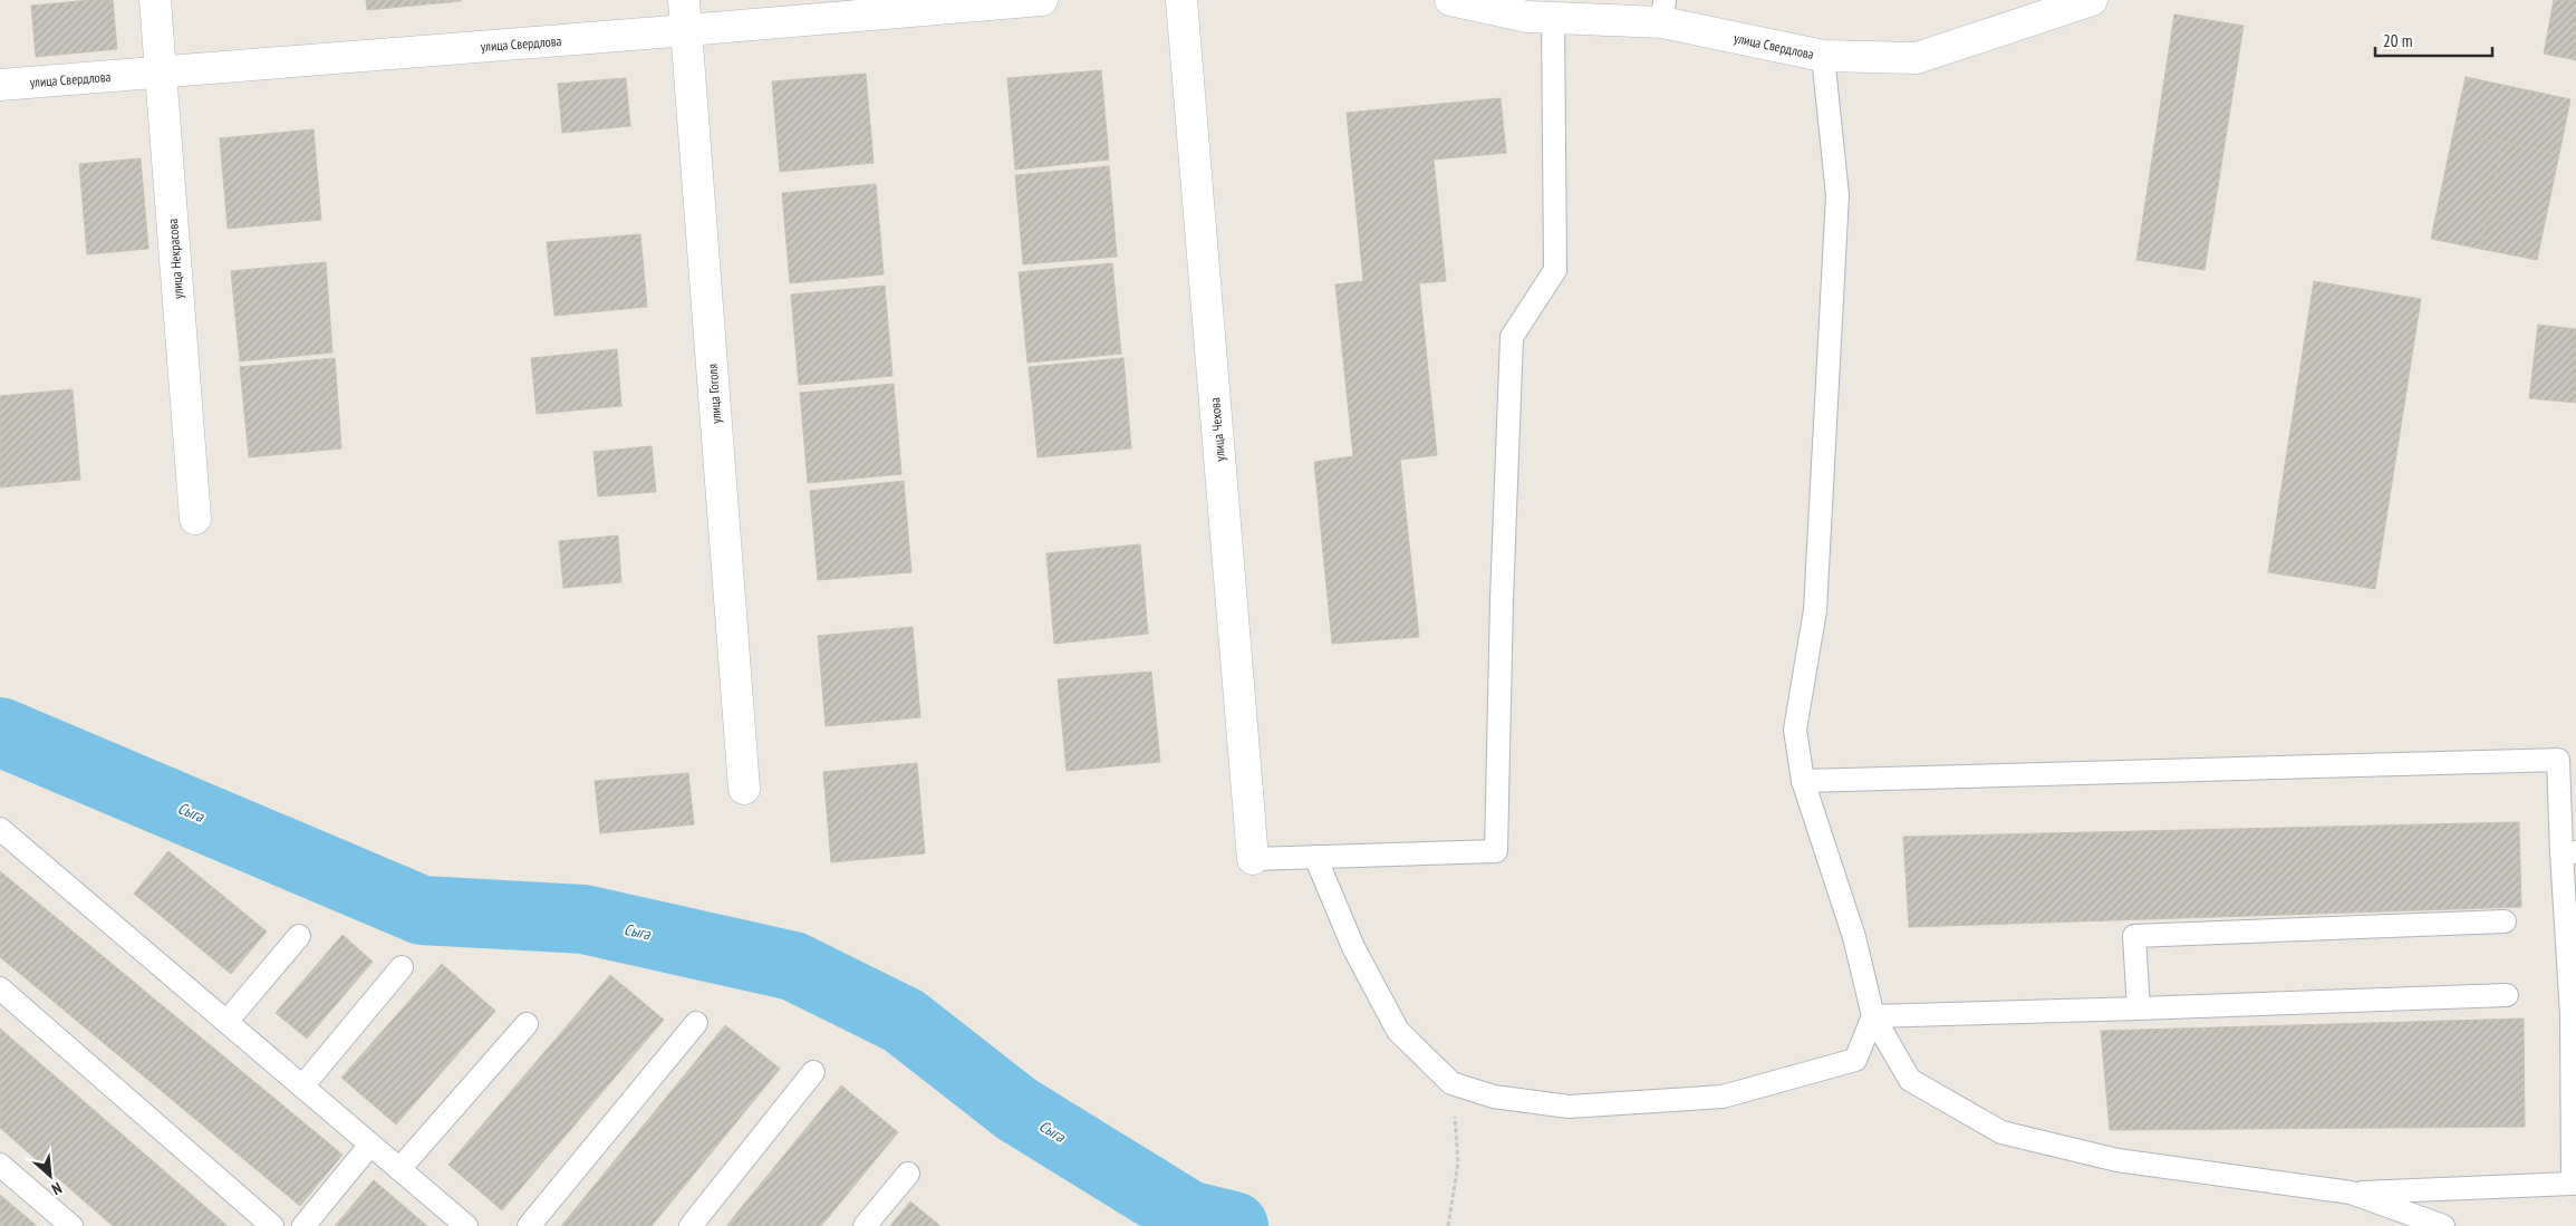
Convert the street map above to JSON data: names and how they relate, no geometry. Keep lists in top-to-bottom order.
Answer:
{
  "streets": {
    "street": [
      "улица Свердлова",
      "улица Некрасова",
      "улица Гоголя",
      "улица Чехова"
    ]
  },
  "crossings": [
    ["улица Свердлова", "улица Некрасова"],
    ["улица Свердлова", "улица Гоголя"]
  ],
  "water": ["Сыга"],
  "scale_bar": "20 m",
  "north": "bottom right"
}
